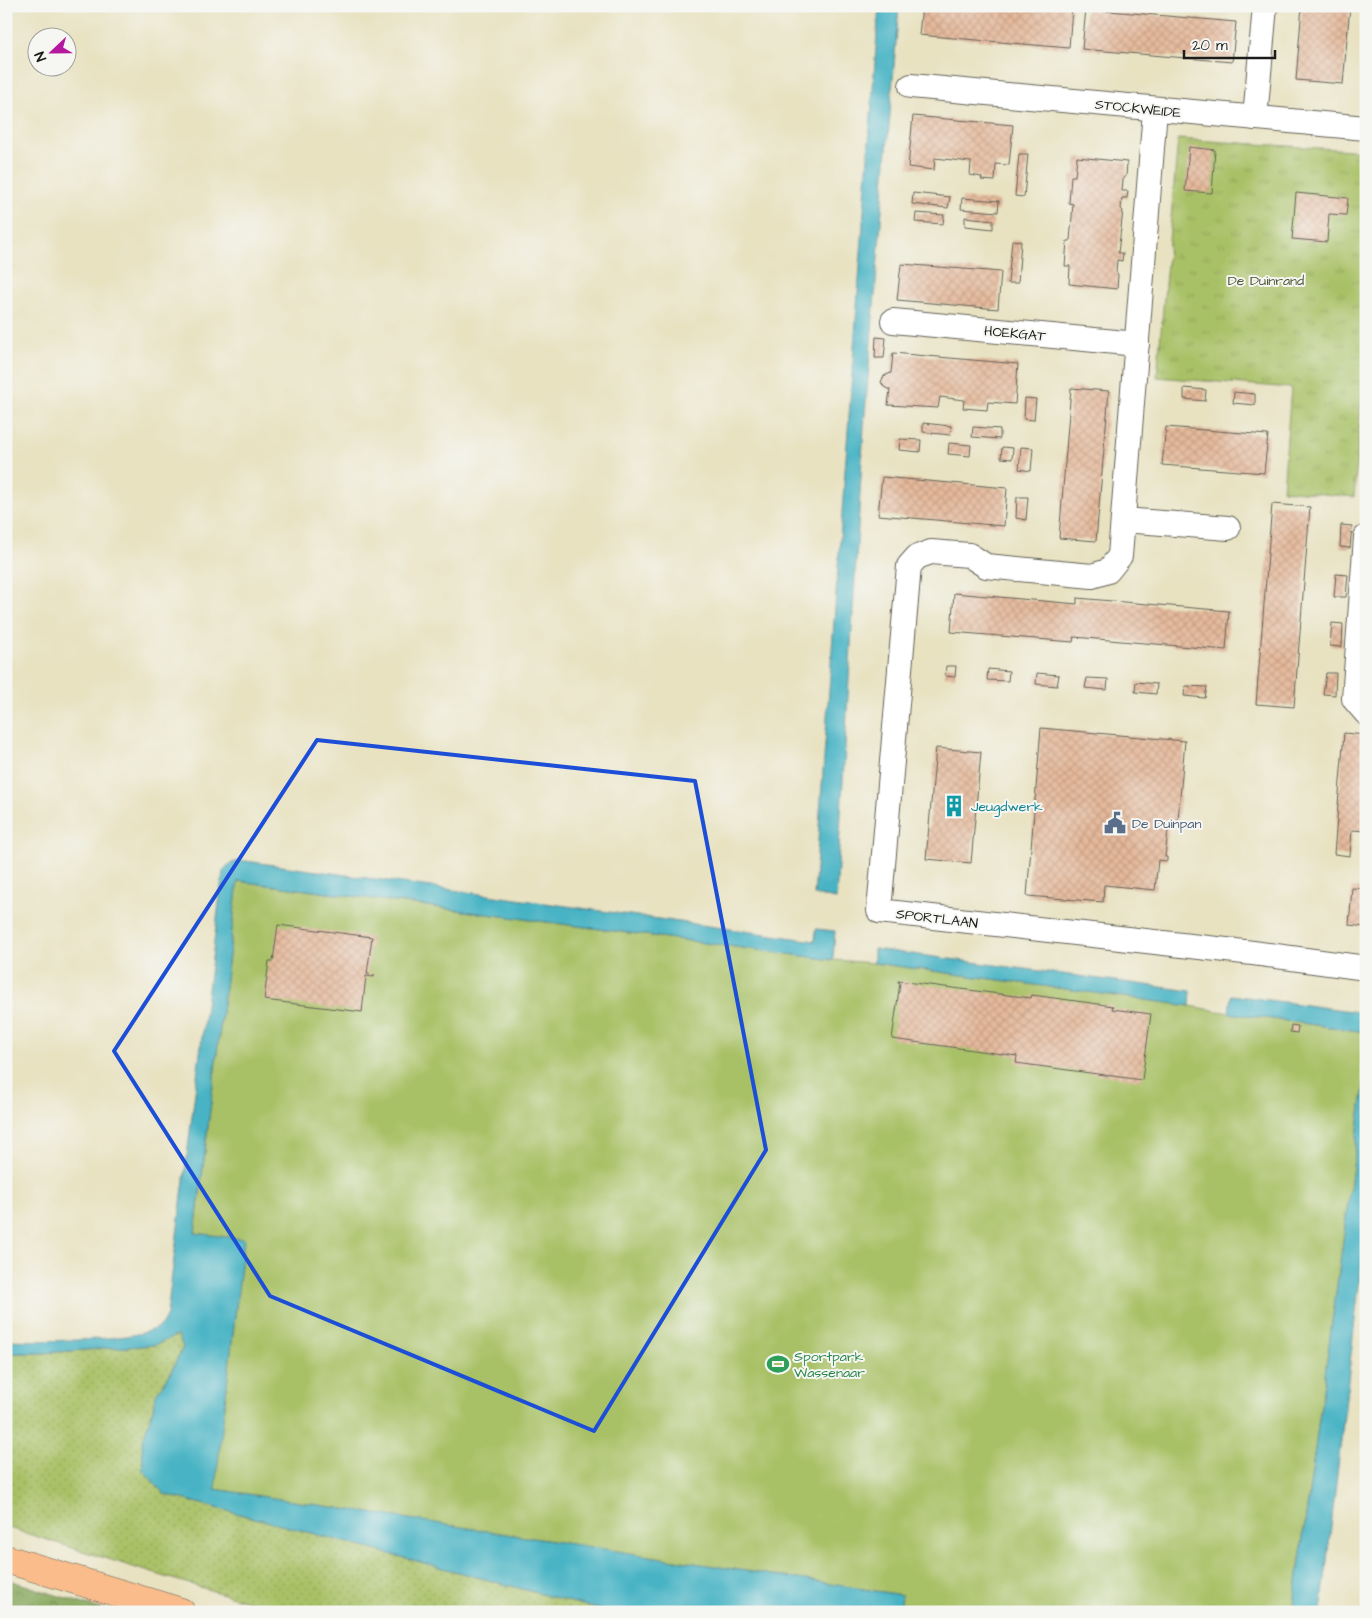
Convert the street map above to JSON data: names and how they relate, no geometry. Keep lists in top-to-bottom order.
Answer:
{
  "streets": {
    "street": ["STOCKWEIDE", "HOEKGAT", "SPORTLAAN"]
  },
  "parks": ["De Duinrand"],
  "places": {
    "building": ["Jeugdwerk"],
    "public building": ["De Duinpan"],
    "sports": ["Sportpark Wassenaar"]
  },
  "scale_bar": "20 m",
  "north": "left"
}
